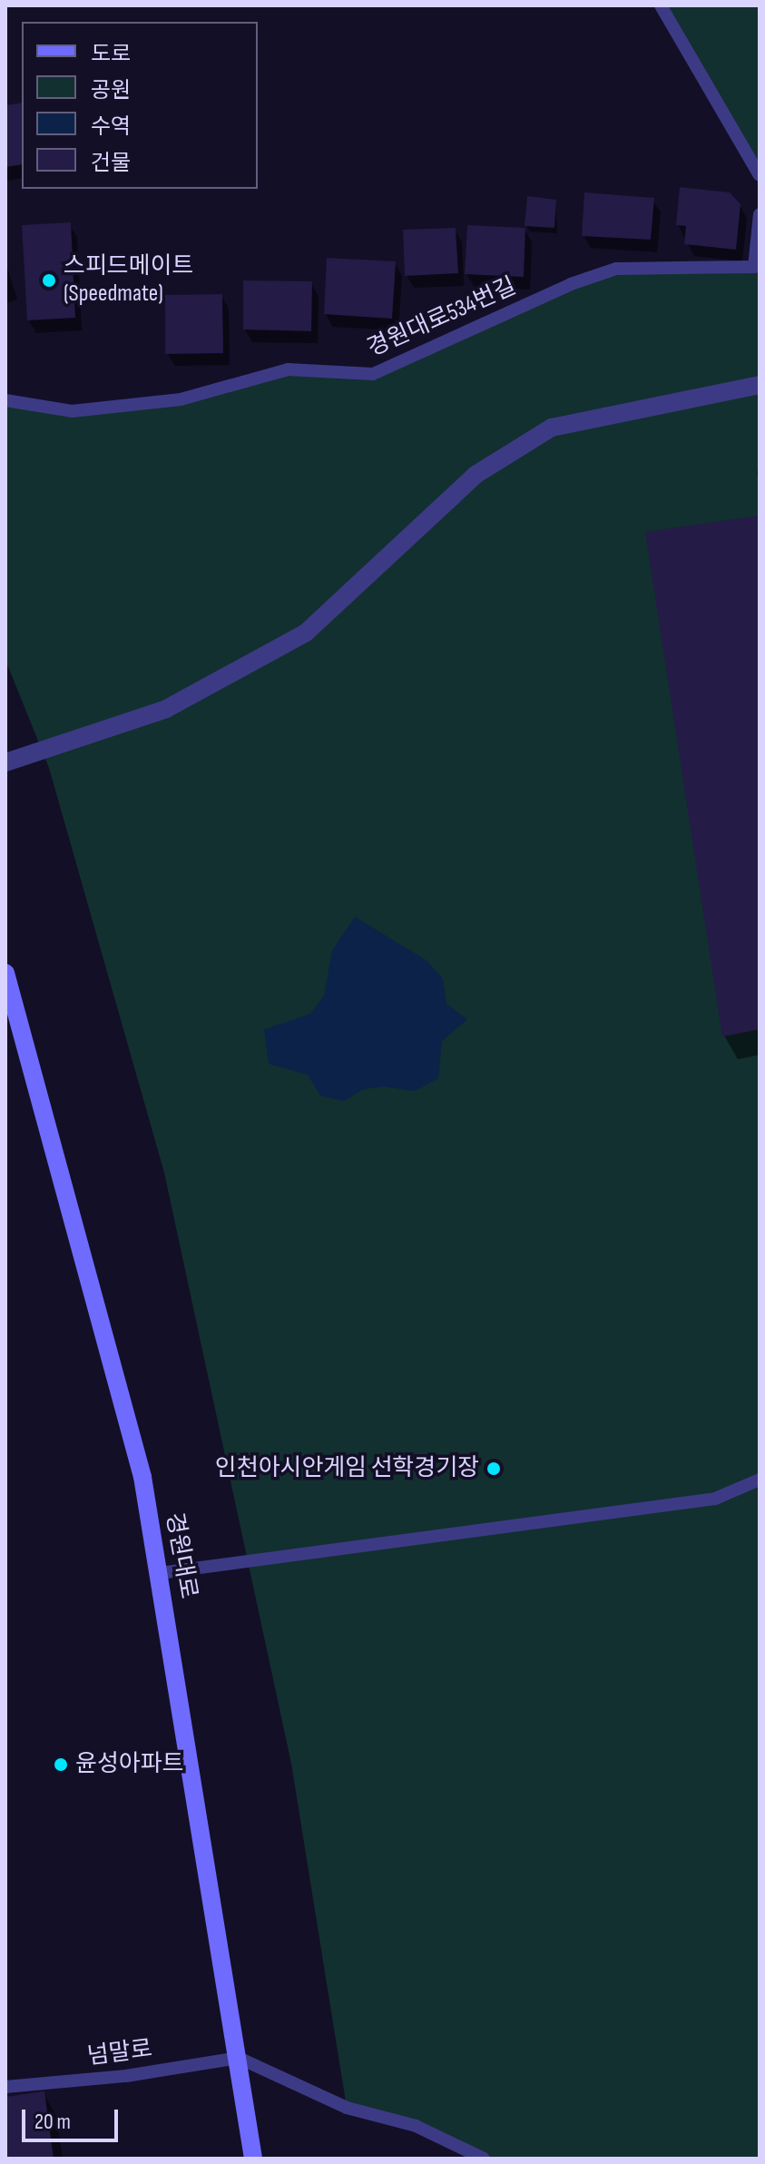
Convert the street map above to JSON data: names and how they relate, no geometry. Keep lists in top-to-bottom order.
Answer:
{
  "streets": {
    "main road": ["경원대로"],
    "lane": ["경원대로534번길", "넘말로"]
  },
  "crossings": [
    ["경원대로", "넘말로"]
  ],
  "places": ["스피드메이트 (Speedmate)", "인천아시안게임 선학경기장", "윤성아파트"],
  "legend": [
    "도로",
    "공원",
    "수역",
    "건물"
  ],
  "scale_bar": "20 m"
}
